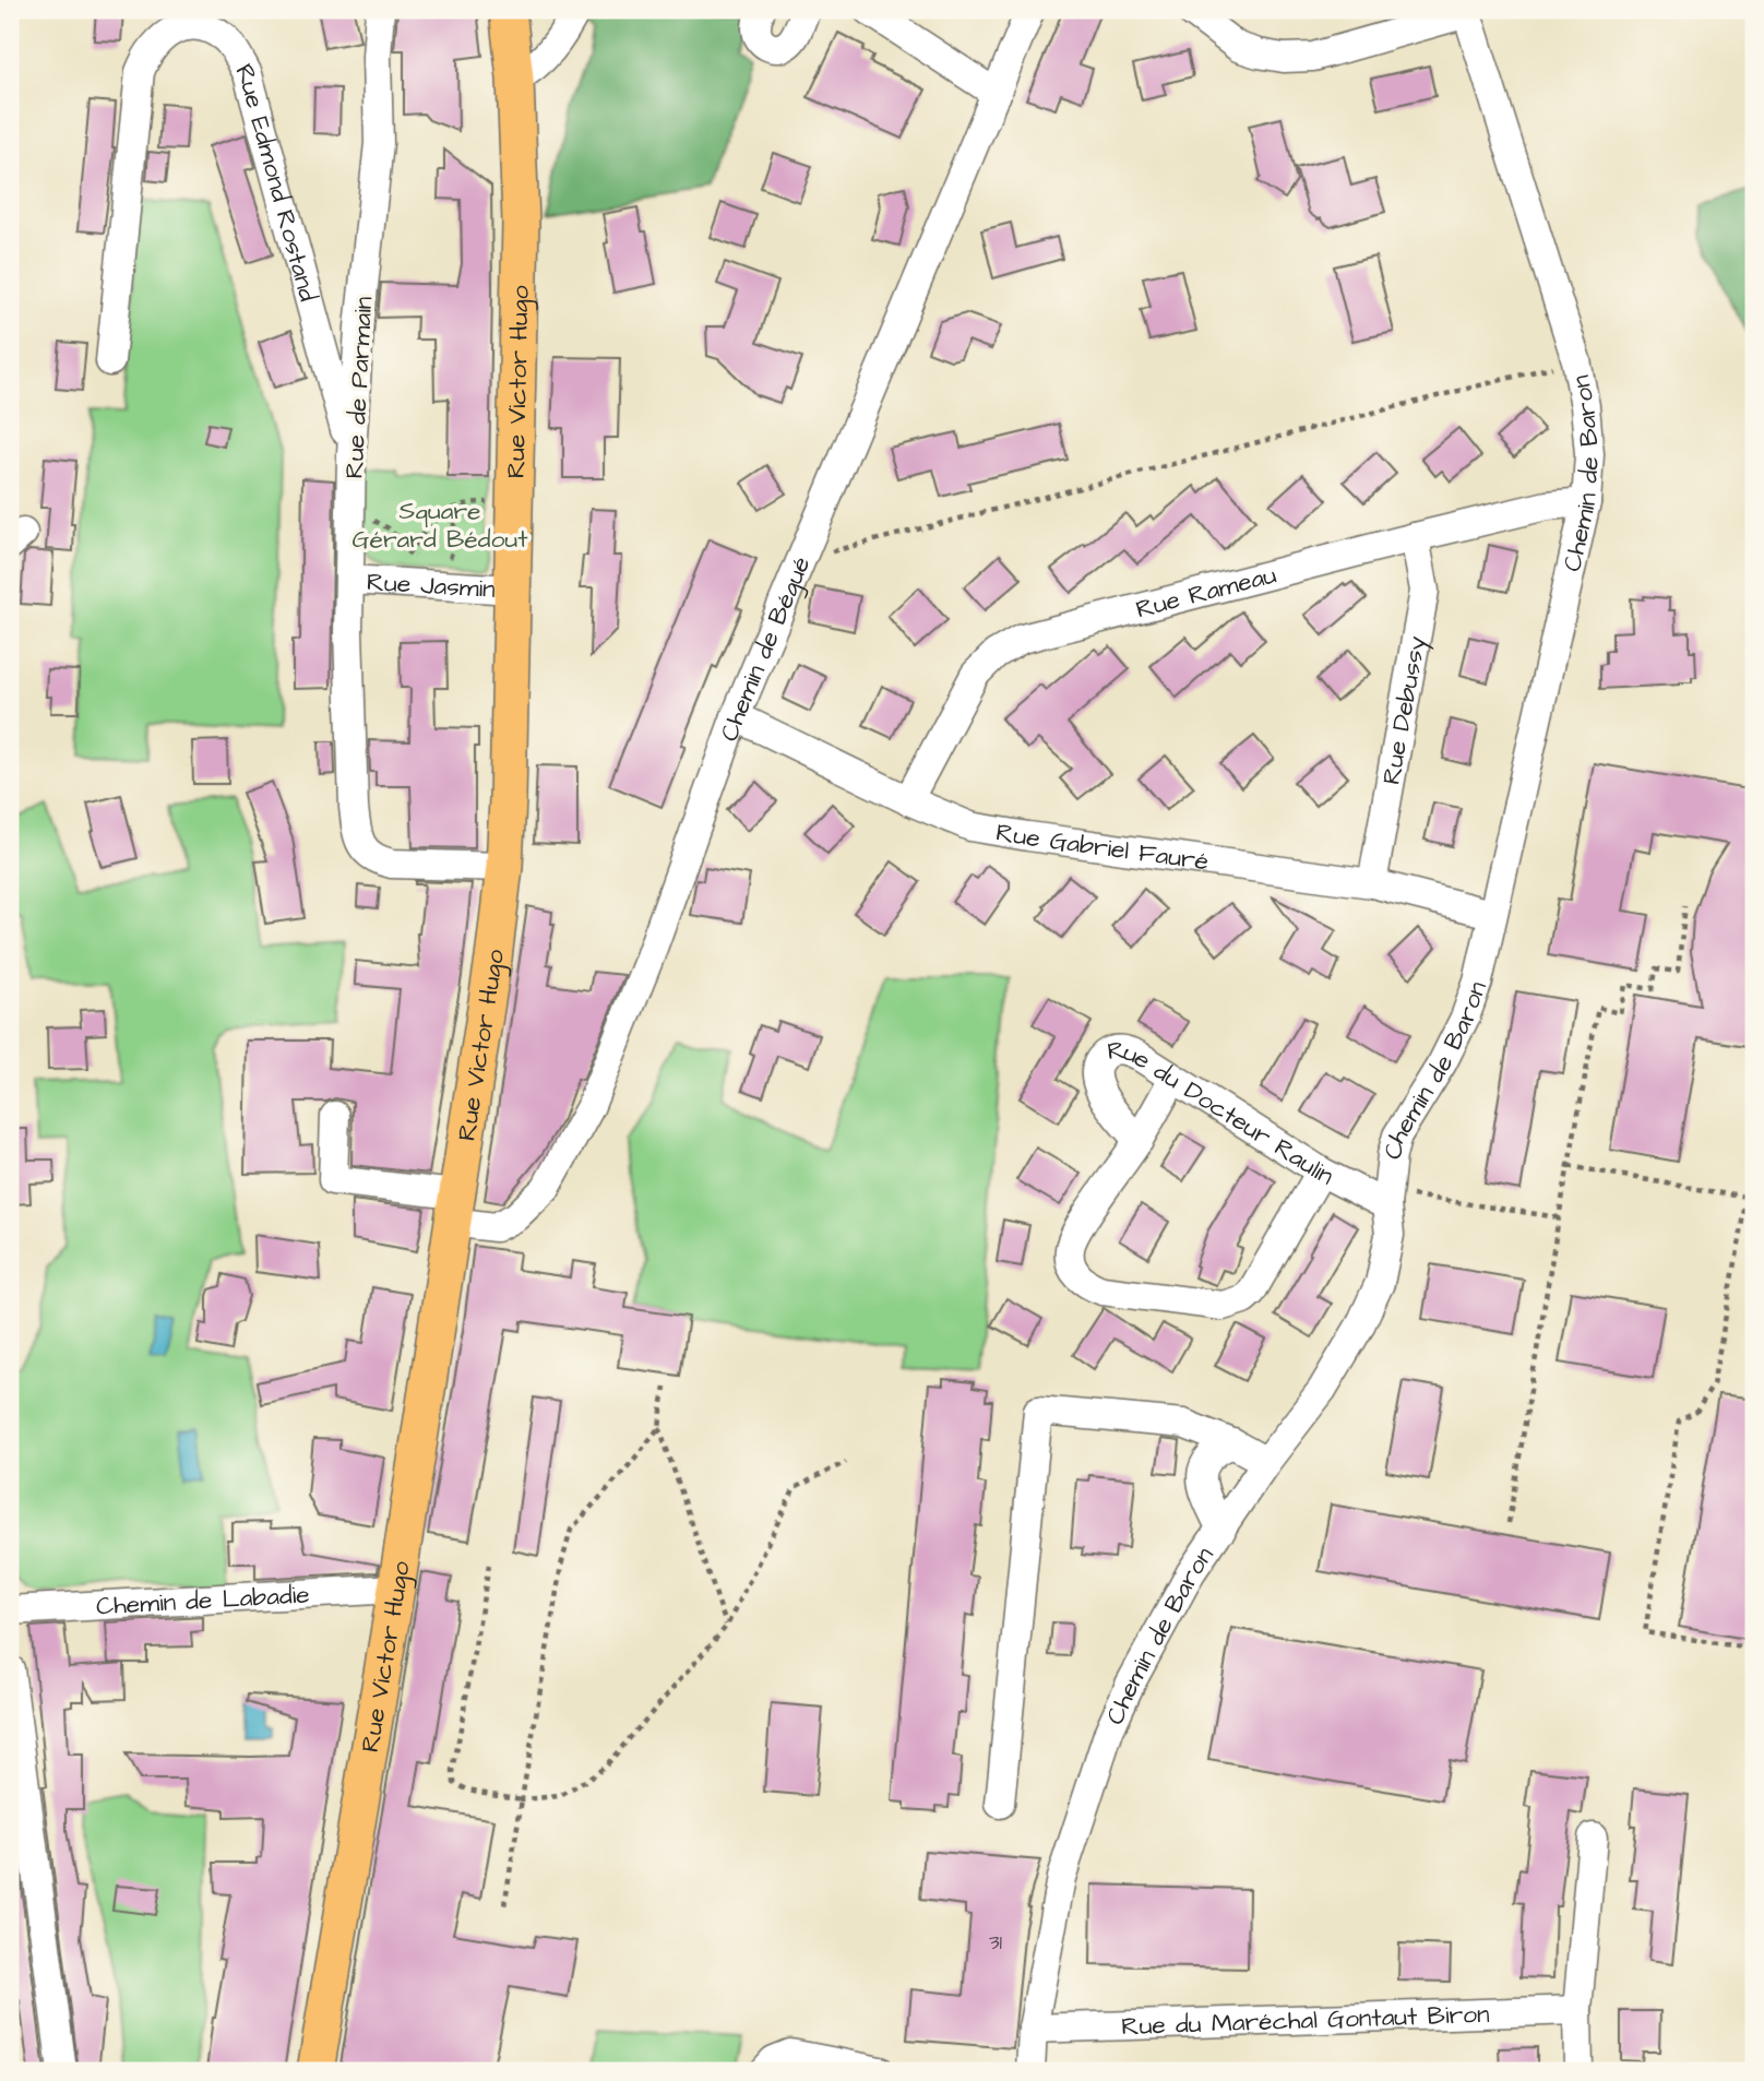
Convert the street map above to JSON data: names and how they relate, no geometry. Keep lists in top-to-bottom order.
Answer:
{
  "streets": {
    "main road": ["Rue Victor Hugo"],
    "street": [
      "Rue Edmond Rostand",
      "Rue de Parmain",
      "Chemin de Baron",
      "Rue Jasmin",
      "Rue Rameau",
      "Chemin de Bégué",
      "Rue Debussy",
      "Rue Gabriel Fauré",
      "Rue du Docteur Raulin",
      "Chemin de Labadie",
      "Rue du Maréchal Gontaut Biron"
    ]
  },
  "crossings": [
    ["Rue Edmond Rostand", "Rue de Parmain"],
    ["Rue Victor Hugo", "Rue de Parmain"],
    ["Rue Victor Hugo", "Rue Jasmin"],
    ["Rue Victor Hugo", "Chemin de Bégué"],
    ["Rue Victor Hugo", "Chemin de Labadie"],
    ["Rue de Parmain", "Rue Jasmin"],
    ["Chemin de Baron", "Rue Rameau"],
    ["Chemin de Baron", "Rue Gabriel Fauré"],
    ["Chemin de Baron", "Rue du Docteur Raulin"],
    ["Chemin de Baron", "Rue du Maréchal Gontaut Biron"],
    ["Rue Rameau", "Rue Debussy"],
    ["Rue Rameau", "Rue Gabriel Fauré"],
    ["Chemin de Bégué", "Rue Gabriel Fauré"],
    ["Rue Debussy", "Rue Gabriel Fauré"]
  ],
  "parks": ["Square Gérard Bédout"],
  "house_numbers": ["31"]
}
